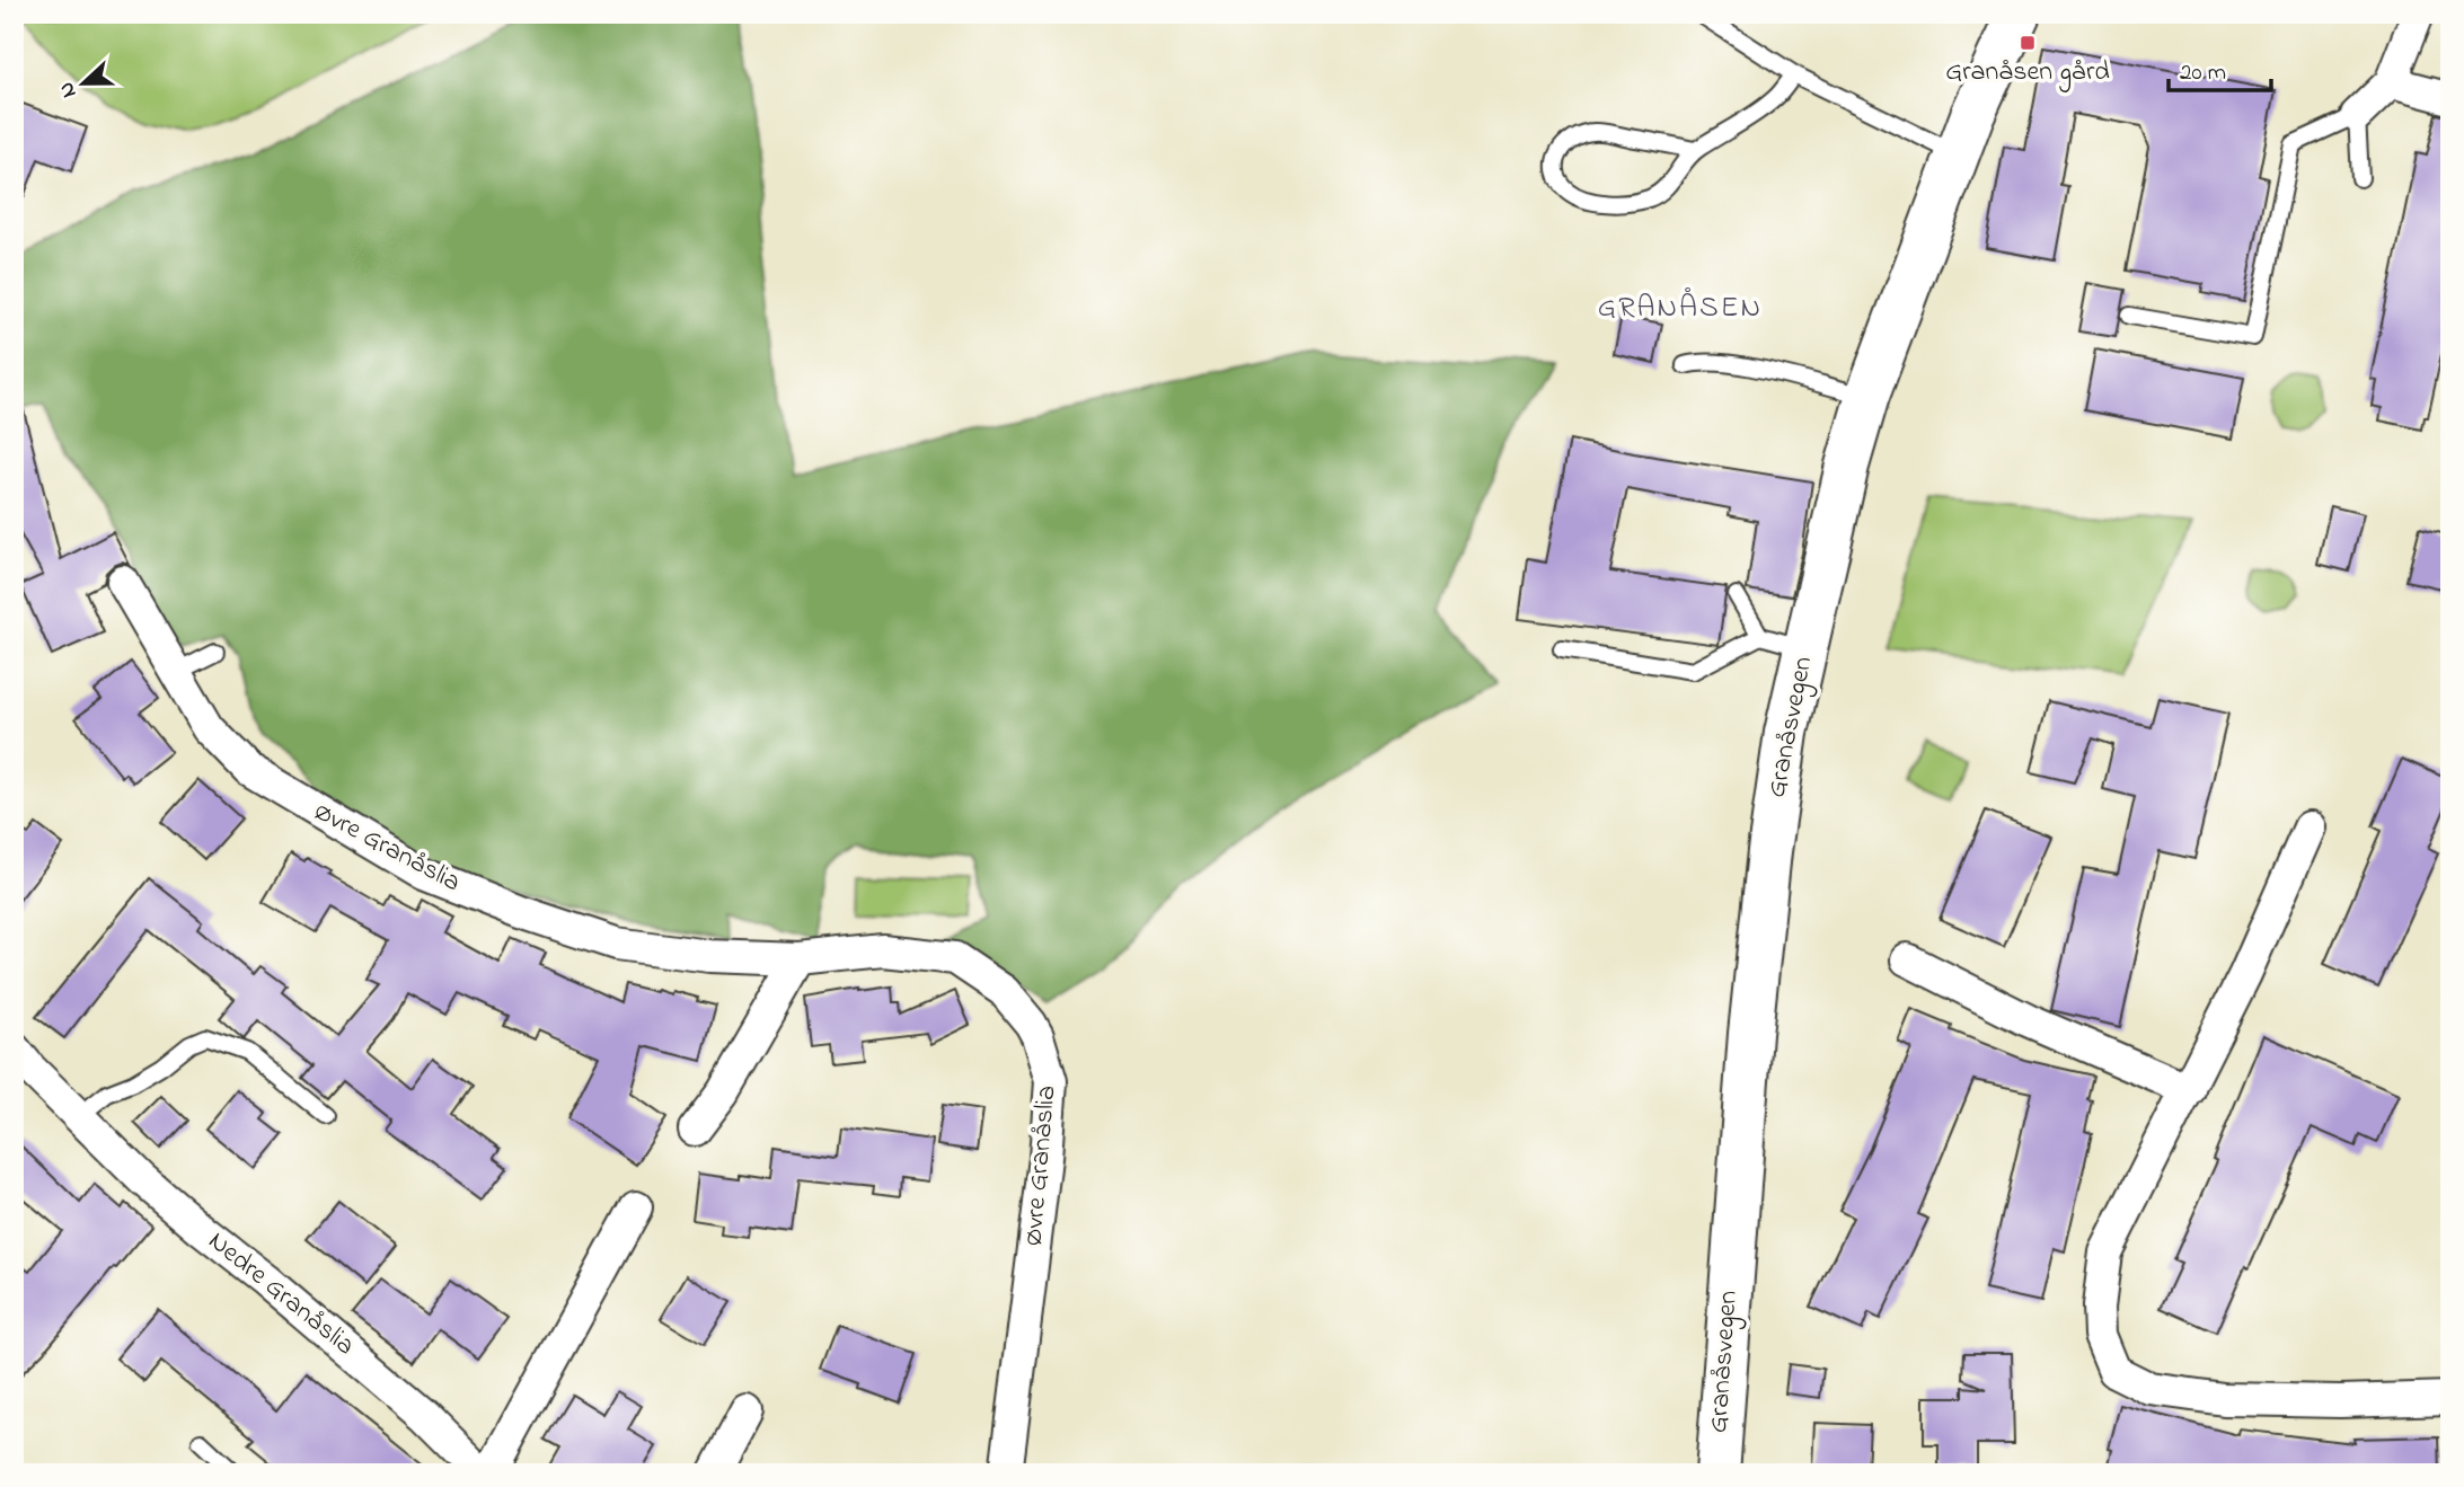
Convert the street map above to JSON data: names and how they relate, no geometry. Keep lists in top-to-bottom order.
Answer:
{
  "streets": {
    "street": ["Granåsvegen", "Øvre Granåslia", "Nedre Granåslia"]
  },
  "districts": ["GRANÅSEN"],
  "places": {
    "transit": ["Granåsen gård"]
  },
  "scale_bar": "20 m",
  "north": "left"
}
